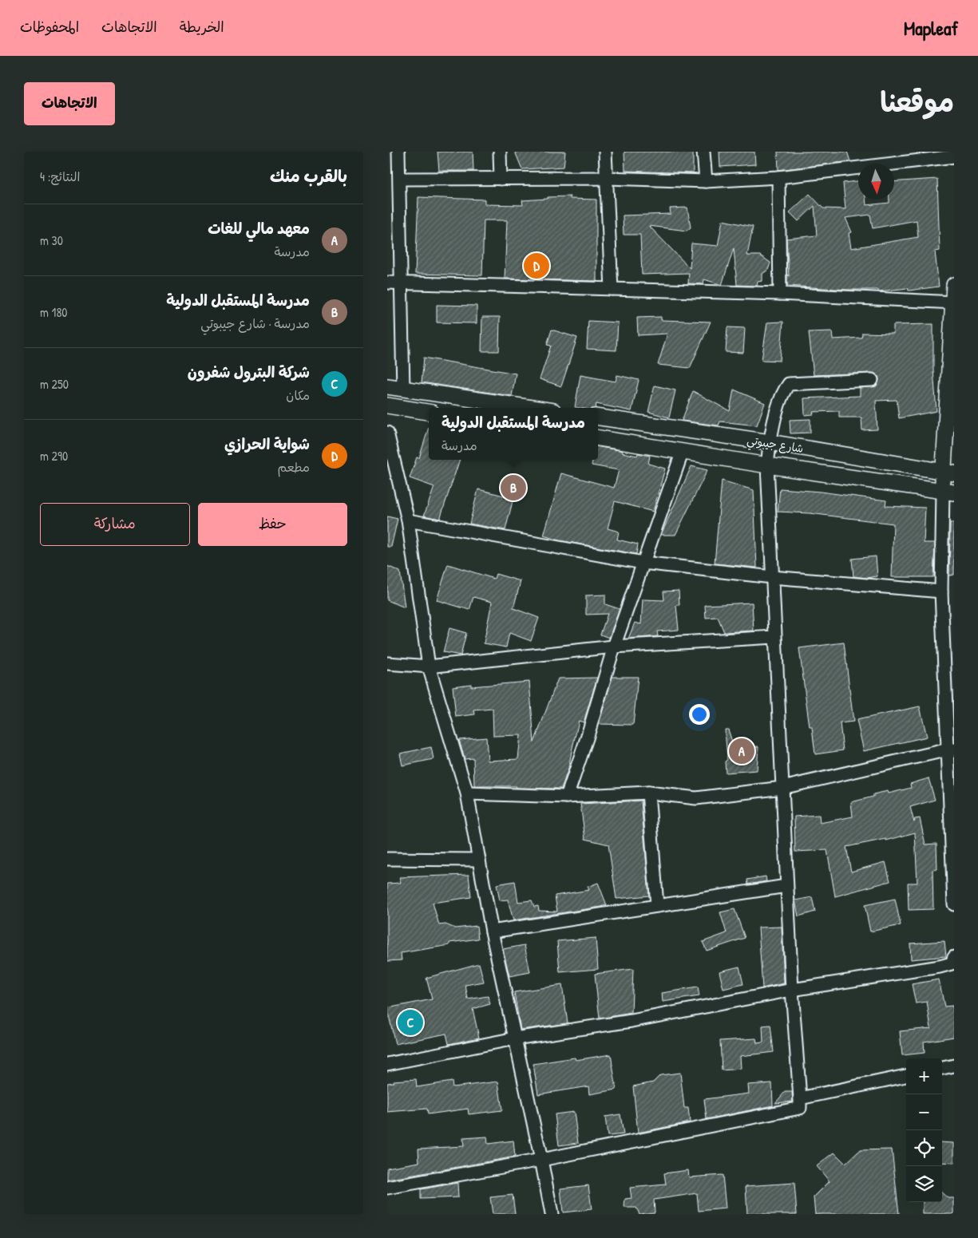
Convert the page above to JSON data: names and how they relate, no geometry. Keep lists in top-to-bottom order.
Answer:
{
  "streets": {
    "street": ["شارع جيبوتي"]
  },
  "north": "bottom",
  "page": {
    "header": "Mapleaf",
    "nav": ["الخريطة", "الاتجاهات", "المحفوظات"],
    "title": "موقعنا",
    "buttons": [
      "الاتجاهات",
      ["حفظ", "مشاركة"]
    ],
    "heading": ["بالقرب منك", "النتائج: 4"],
    "list": [
      {
        "mark": "A",
        "name": "معهد مالي للغات",
        "note": "مدرسة",
        "value": "30 m"
      },
      {
        "mark": "B",
        "name": "مدرسة المستقبل الدولية",
        "note": "مدرسة · شارع جيبوتي",
        "value": "180 m"
      },
      {
        "mark": "C",
        "name": "شركة البترول شفرون",
        "note": "مكان",
        "value": "250 m"
      },
      {
        "mark": "D",
        "name": "شواية الحرازي",
        "note": "مطعم",
        "value": "290 m"
      }
    ],
    "pins": [
      "D",
      "B",
      "A",
      "C"
    ],
    "popup": ["مدرسة المستقبل الدولية", "مدرسة"],
    "map_buttons": ["+", "−"]
  }
}
